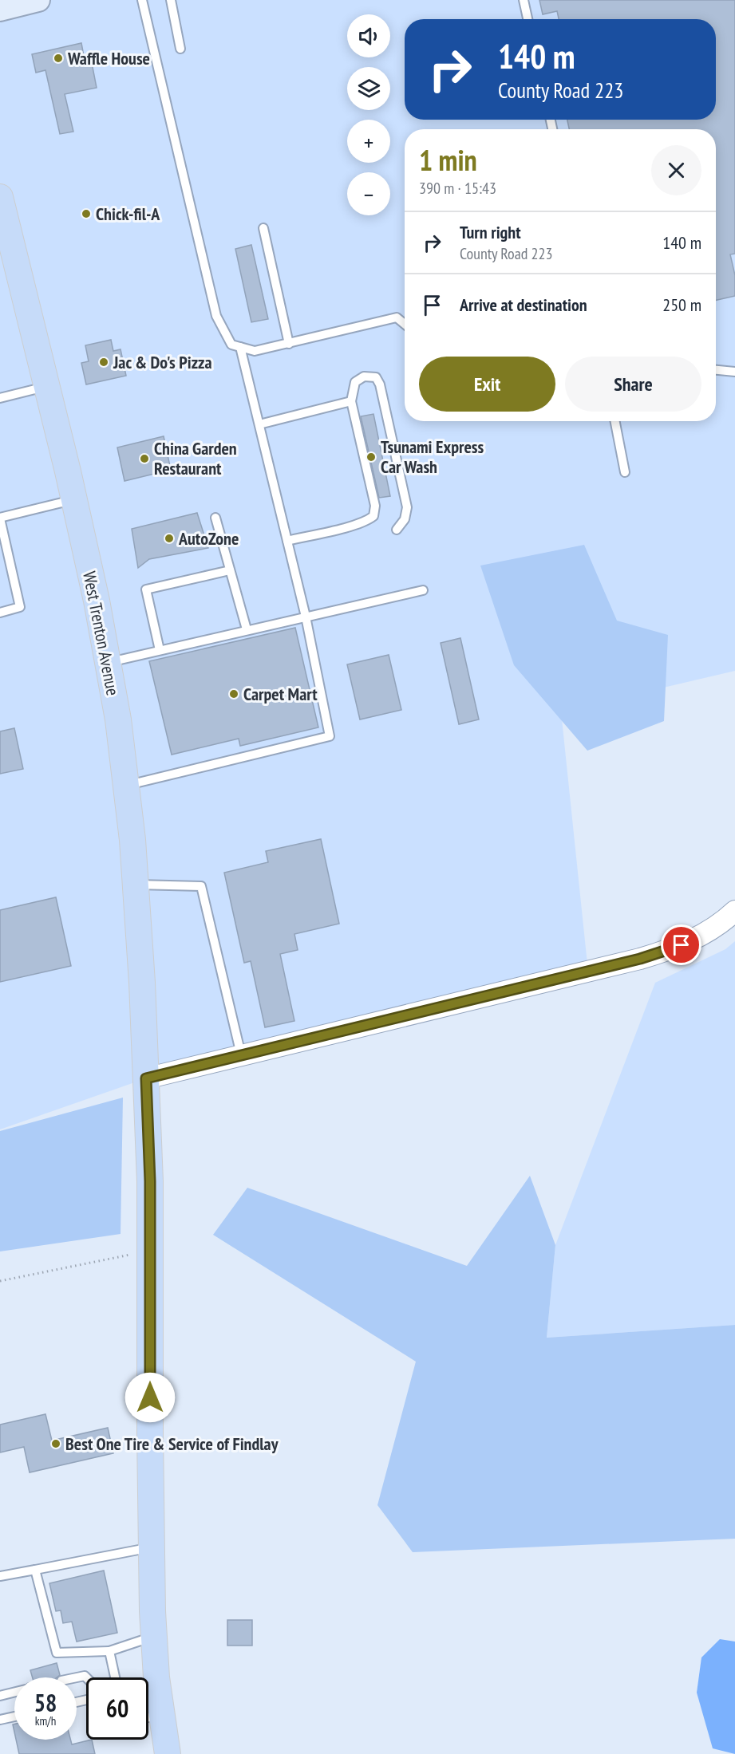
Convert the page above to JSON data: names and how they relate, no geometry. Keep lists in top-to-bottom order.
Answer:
{
  "streets": {
    "main road": ["West Trenton Avenue"]
  },
  "places": [
    "Waffle House",
    "Chick-fil-A",
    "Jac & Do's Pizza",
    "Tsunami Express Car Wash",
    "China Garden Restaurant",
    "AutoZone",
    "Carpet Mart",
    "Best One Tire & Service of Findlay"
  ],
  "page": {
    "map_buttons": ["+", "−"],
    "turn": ["140 m", "County Road 223"],
    "heading": ["1 min", "390 m · 15:43"],
    "list": [
      {
        "name": "Turn right",
        "note": "County Road 223",
        "value": "140 m"
      },
      {
        "name": "Arrive at destination",
        "value": "250 m"
      }
    ],
    "buttons": ["Exit", "Share"],
    "speed": "58 km/h",
    "limit": "60"
  }
}
